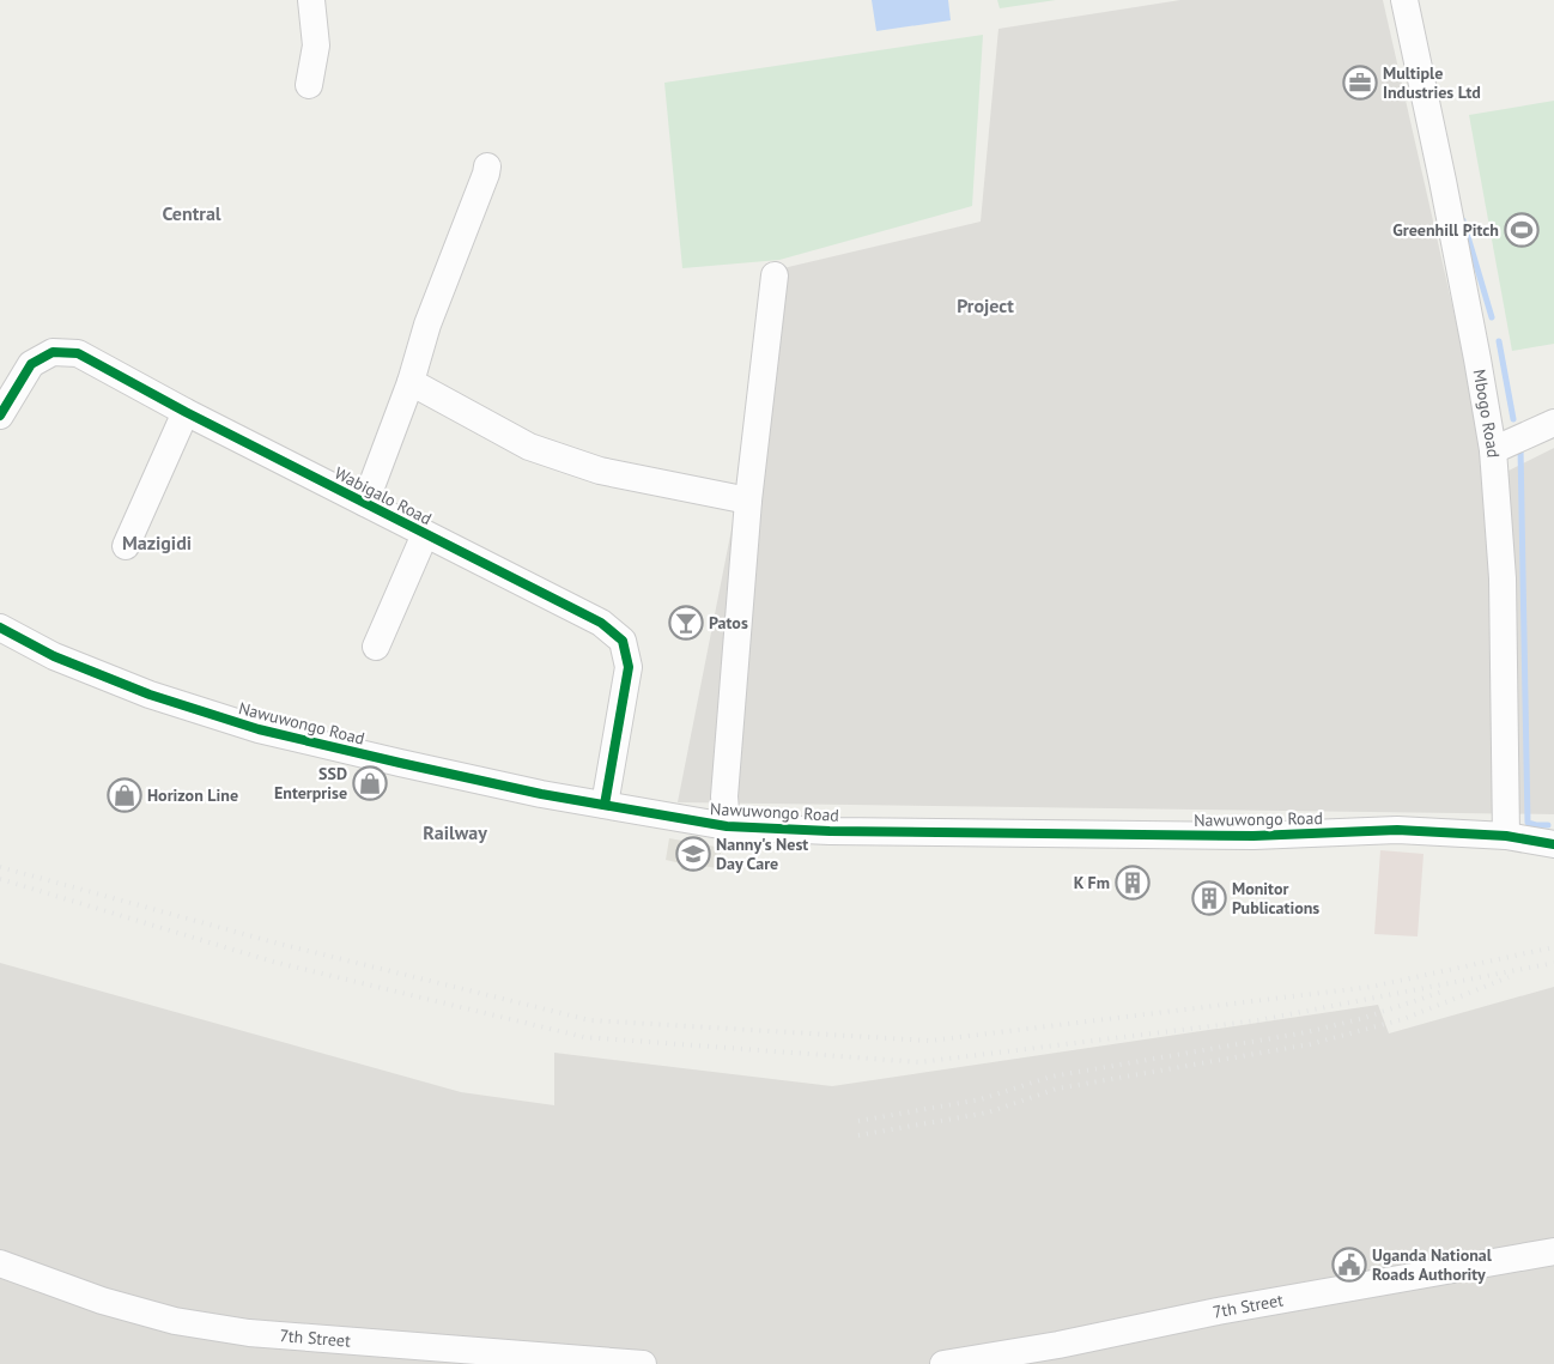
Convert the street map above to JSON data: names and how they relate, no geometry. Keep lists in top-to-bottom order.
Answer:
{
  "streets": {
    "street": [
      "Mbogo Road",
      "Wabigalo Road",
      "Nawuwongo Road",
      "7th Street"
    ]
  },
  "crossings": [
    ["Mbogo Road", "Nawuwongo Road"],
    ["Wabigalo Road", "Nawuwongo Road"]
  ],
  "districts": [
    "Central",
    "Project",
    "Mazigidi",
    "Railway"
  ],
  "places": {
    "office": ["Multiple Industries Ltd"],
    "sports": ["Greenhill Pitch"],
    "bar": ["Patos"],
    "shop": ["SSD Enterprise", "Horizon Line"],
    "school or university": ["Nanny's Nest Day Care"],
    "building": ["K Fm", "Monitor Publications"],
    "public building": ["Uganda National Roads Authority"]
  }
}
